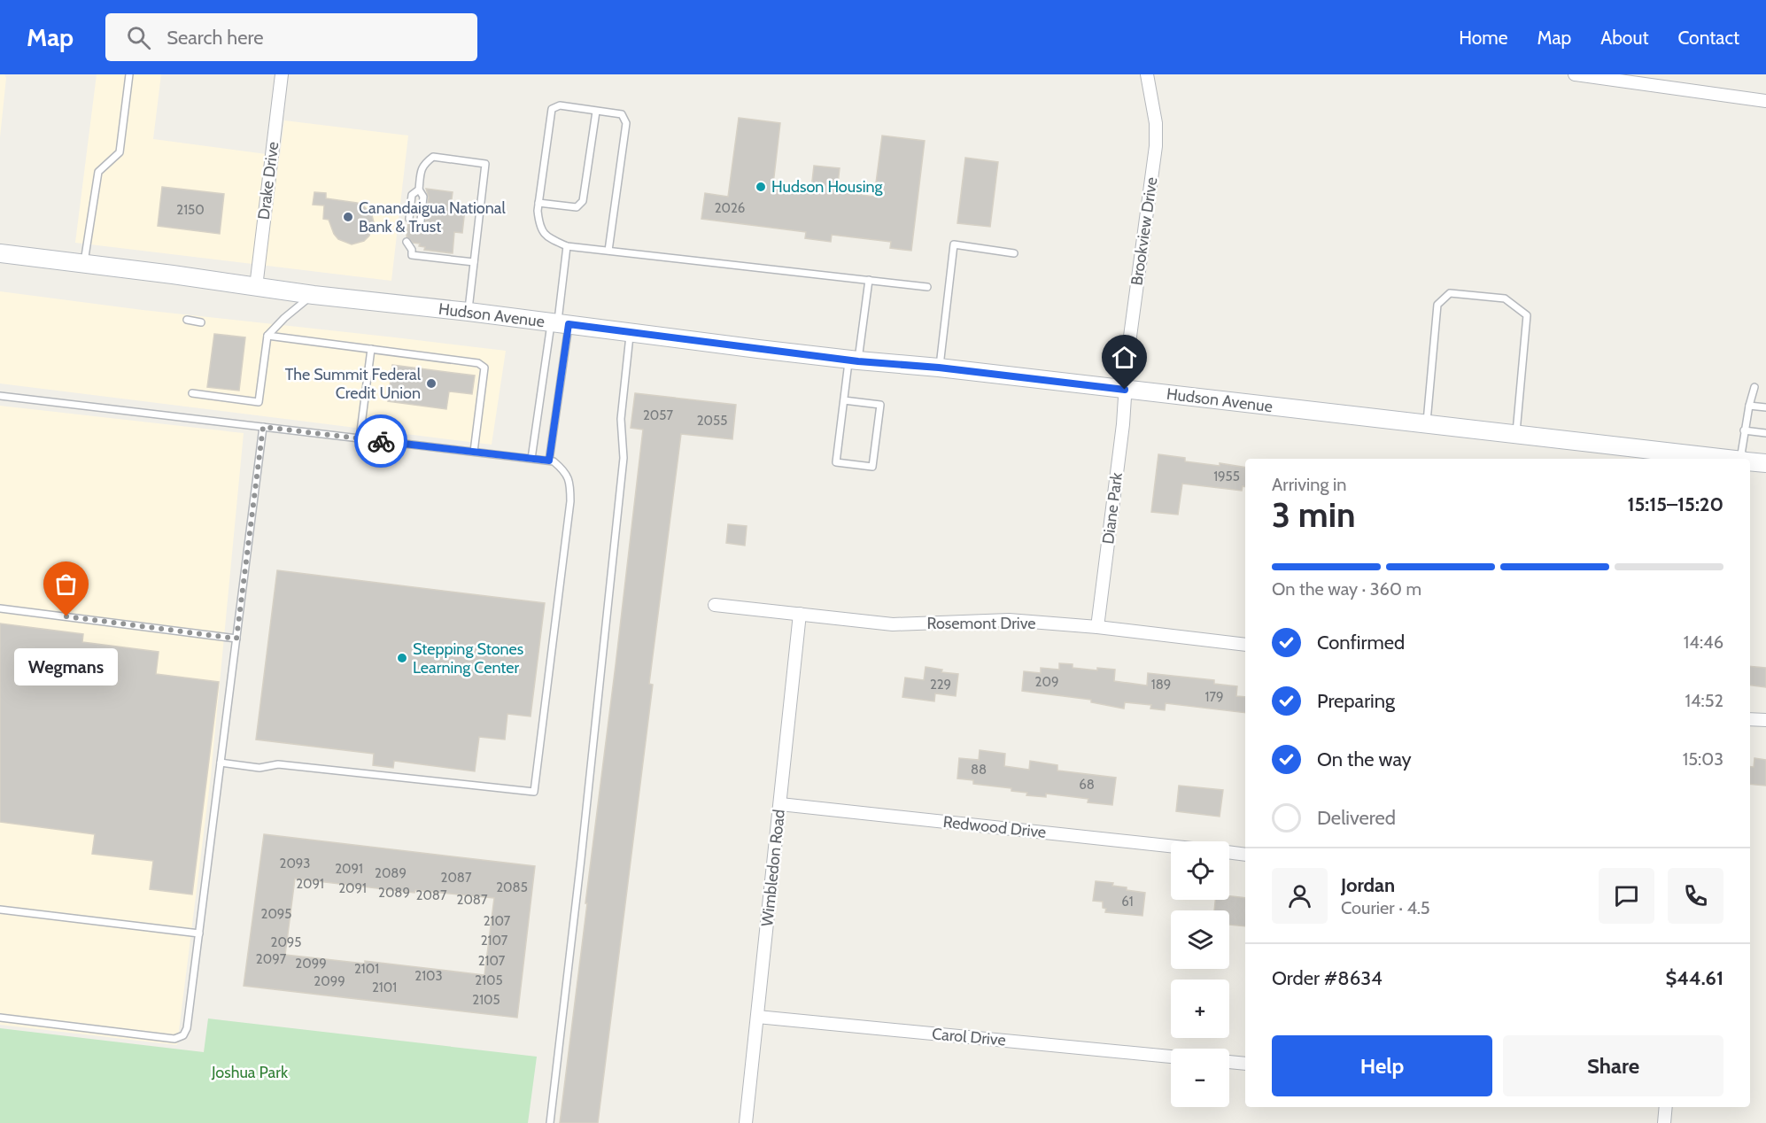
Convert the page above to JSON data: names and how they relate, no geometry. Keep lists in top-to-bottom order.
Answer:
{
  "streets": {
    "main road": ["Hudson Avenue"],
    "street": [
      "Drake Drive",
      "Brookview Drive",
      "Diane Park",
      "Rosemont Drive",
      "Redwood Drive",
      "Wimbledon Road",
      "Carol Drive"
    ]
  },
  "crossings": [
    ["Drake Drive", "Hudson Avenue"],
    ["Brookview Drive", "Hudson Avenue"],
    ["Brookview Drive", "Diane Park"],
    ["Hudson Avenue", "Diane Park"],
    ["Diane Park", "Rosemont Drive"],
    ["Rosemont Drive", "Wimbledon Road"],
    ["Redwood Drive", "Wimbledon Road"],
    ["Wimbledon Road", "Carol Drive"]
  ],
  "parks": ["Joshua Park"],
  "places": [
    "Hudson Housing",
    "Canandaigua National Bank & Trust",
    "The Summit Federal Credit Union",
    "Wegmans",
    "Stepping Stones Learning Center"
  ],
  "house_numbers": [
    "2026",
    "2150",
    "2057",
    "2055",
    "1955",
    "209",
    "229",
    "189",
    "179",
    "88",
    "68",
    "2093",
    "2091",
    "2089",
    "2087",
    "2091",
    "2085",
    "2091",
    "2089",
    "2087",
    "2087",
    "61",
    "2095",
    "2107",
    "2107",
    "2095",
    "2097",
    "2107",
    "2099",
    "2101",
    "2103",
    "2105",
    "2099",
    "2101",
    "2105"
  ],
  "page": {
    "header": "Map",
    "search": "Search here",
    "nav": [
      "Home",
      "Map",
      "About",
      "Contact"
    ],
    "heading": ["3 min", "Arriving in", "15:15–15:20"],
    "panel": [
      "Jordan",
      "Courier · 4.5",
      "Order #8634",
      "$44.61"
    ],
    "bar": "On the way · 360 m",
    "list": [
      ["Confirmed", "14:46"],
      ["Preparing", "14:52"],
      ["On the way", "15:03"],
      "Delivered"
    ],
    "bubble": "Wegmans",
    "map_buttons": ["+", "−"],
    "buttons": ["Help", "Share"]
  }
}
